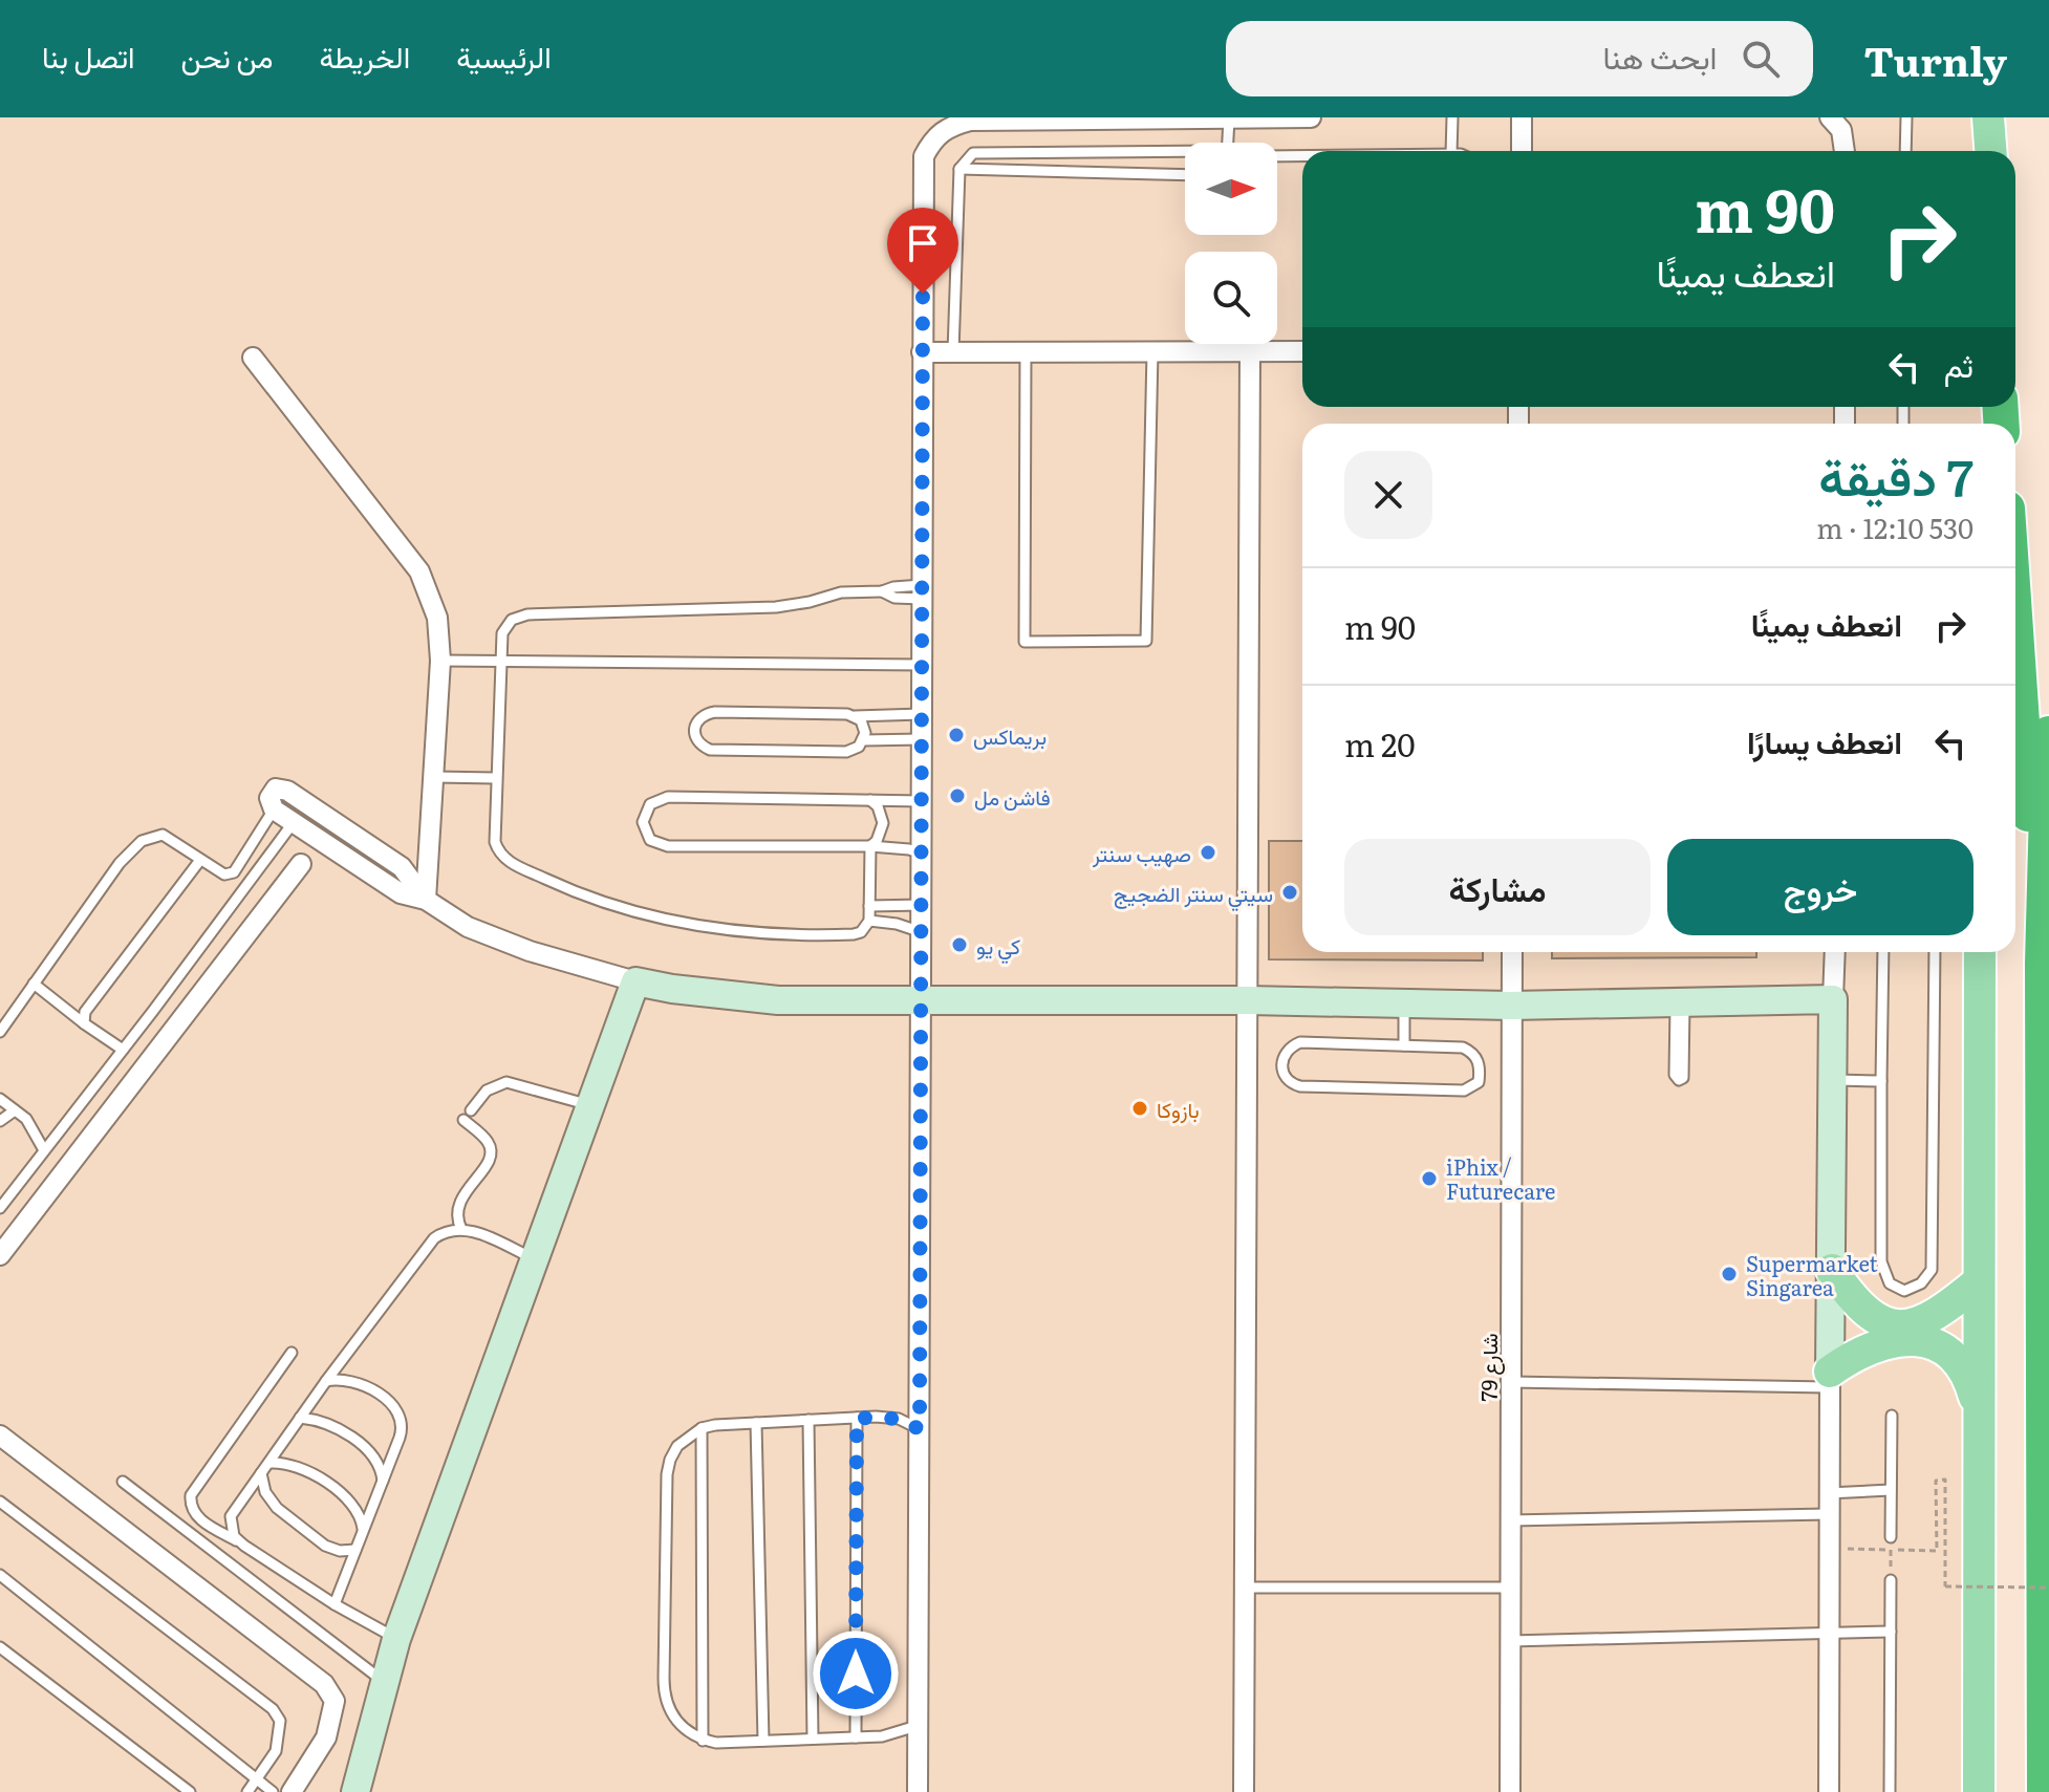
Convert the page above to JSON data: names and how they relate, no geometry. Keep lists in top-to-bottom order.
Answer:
{
  "streets": {
    "street": ["شارع 79"]
  },
  "places": [
    "بريماكس",
    "فاشن مل",
    "صهيب سنتر",
    "سيتي سنتر الضجيج",
    "كي يو",
    "بازوكا",
    "iPhix / Futurecare",
    "Supermarket Singarea"
  ],
  "north": "right",
  "page": {
    "header": "Turnly",
    "search": "ابحث هنا",
    "nav": [
      "الرئيسية",
      "الخريطة",
      "من نحن",
      "اتصل بنا"
    ],
    "turn": ["90 m", "انعطف يمينًا"],
    "then": "ثم",
    "heading": ["7 دقيقة", "530 m · 12:10"],
    "list": [
      {
        "name": "انعطف يمينًا",
        "value": "90 m"
      },
      {
        "name": "انعطف يسارًا",
        "value": "20 m"
      }
    ],
    "buttons": ["خروج", "مشاركة"]
  }
}
